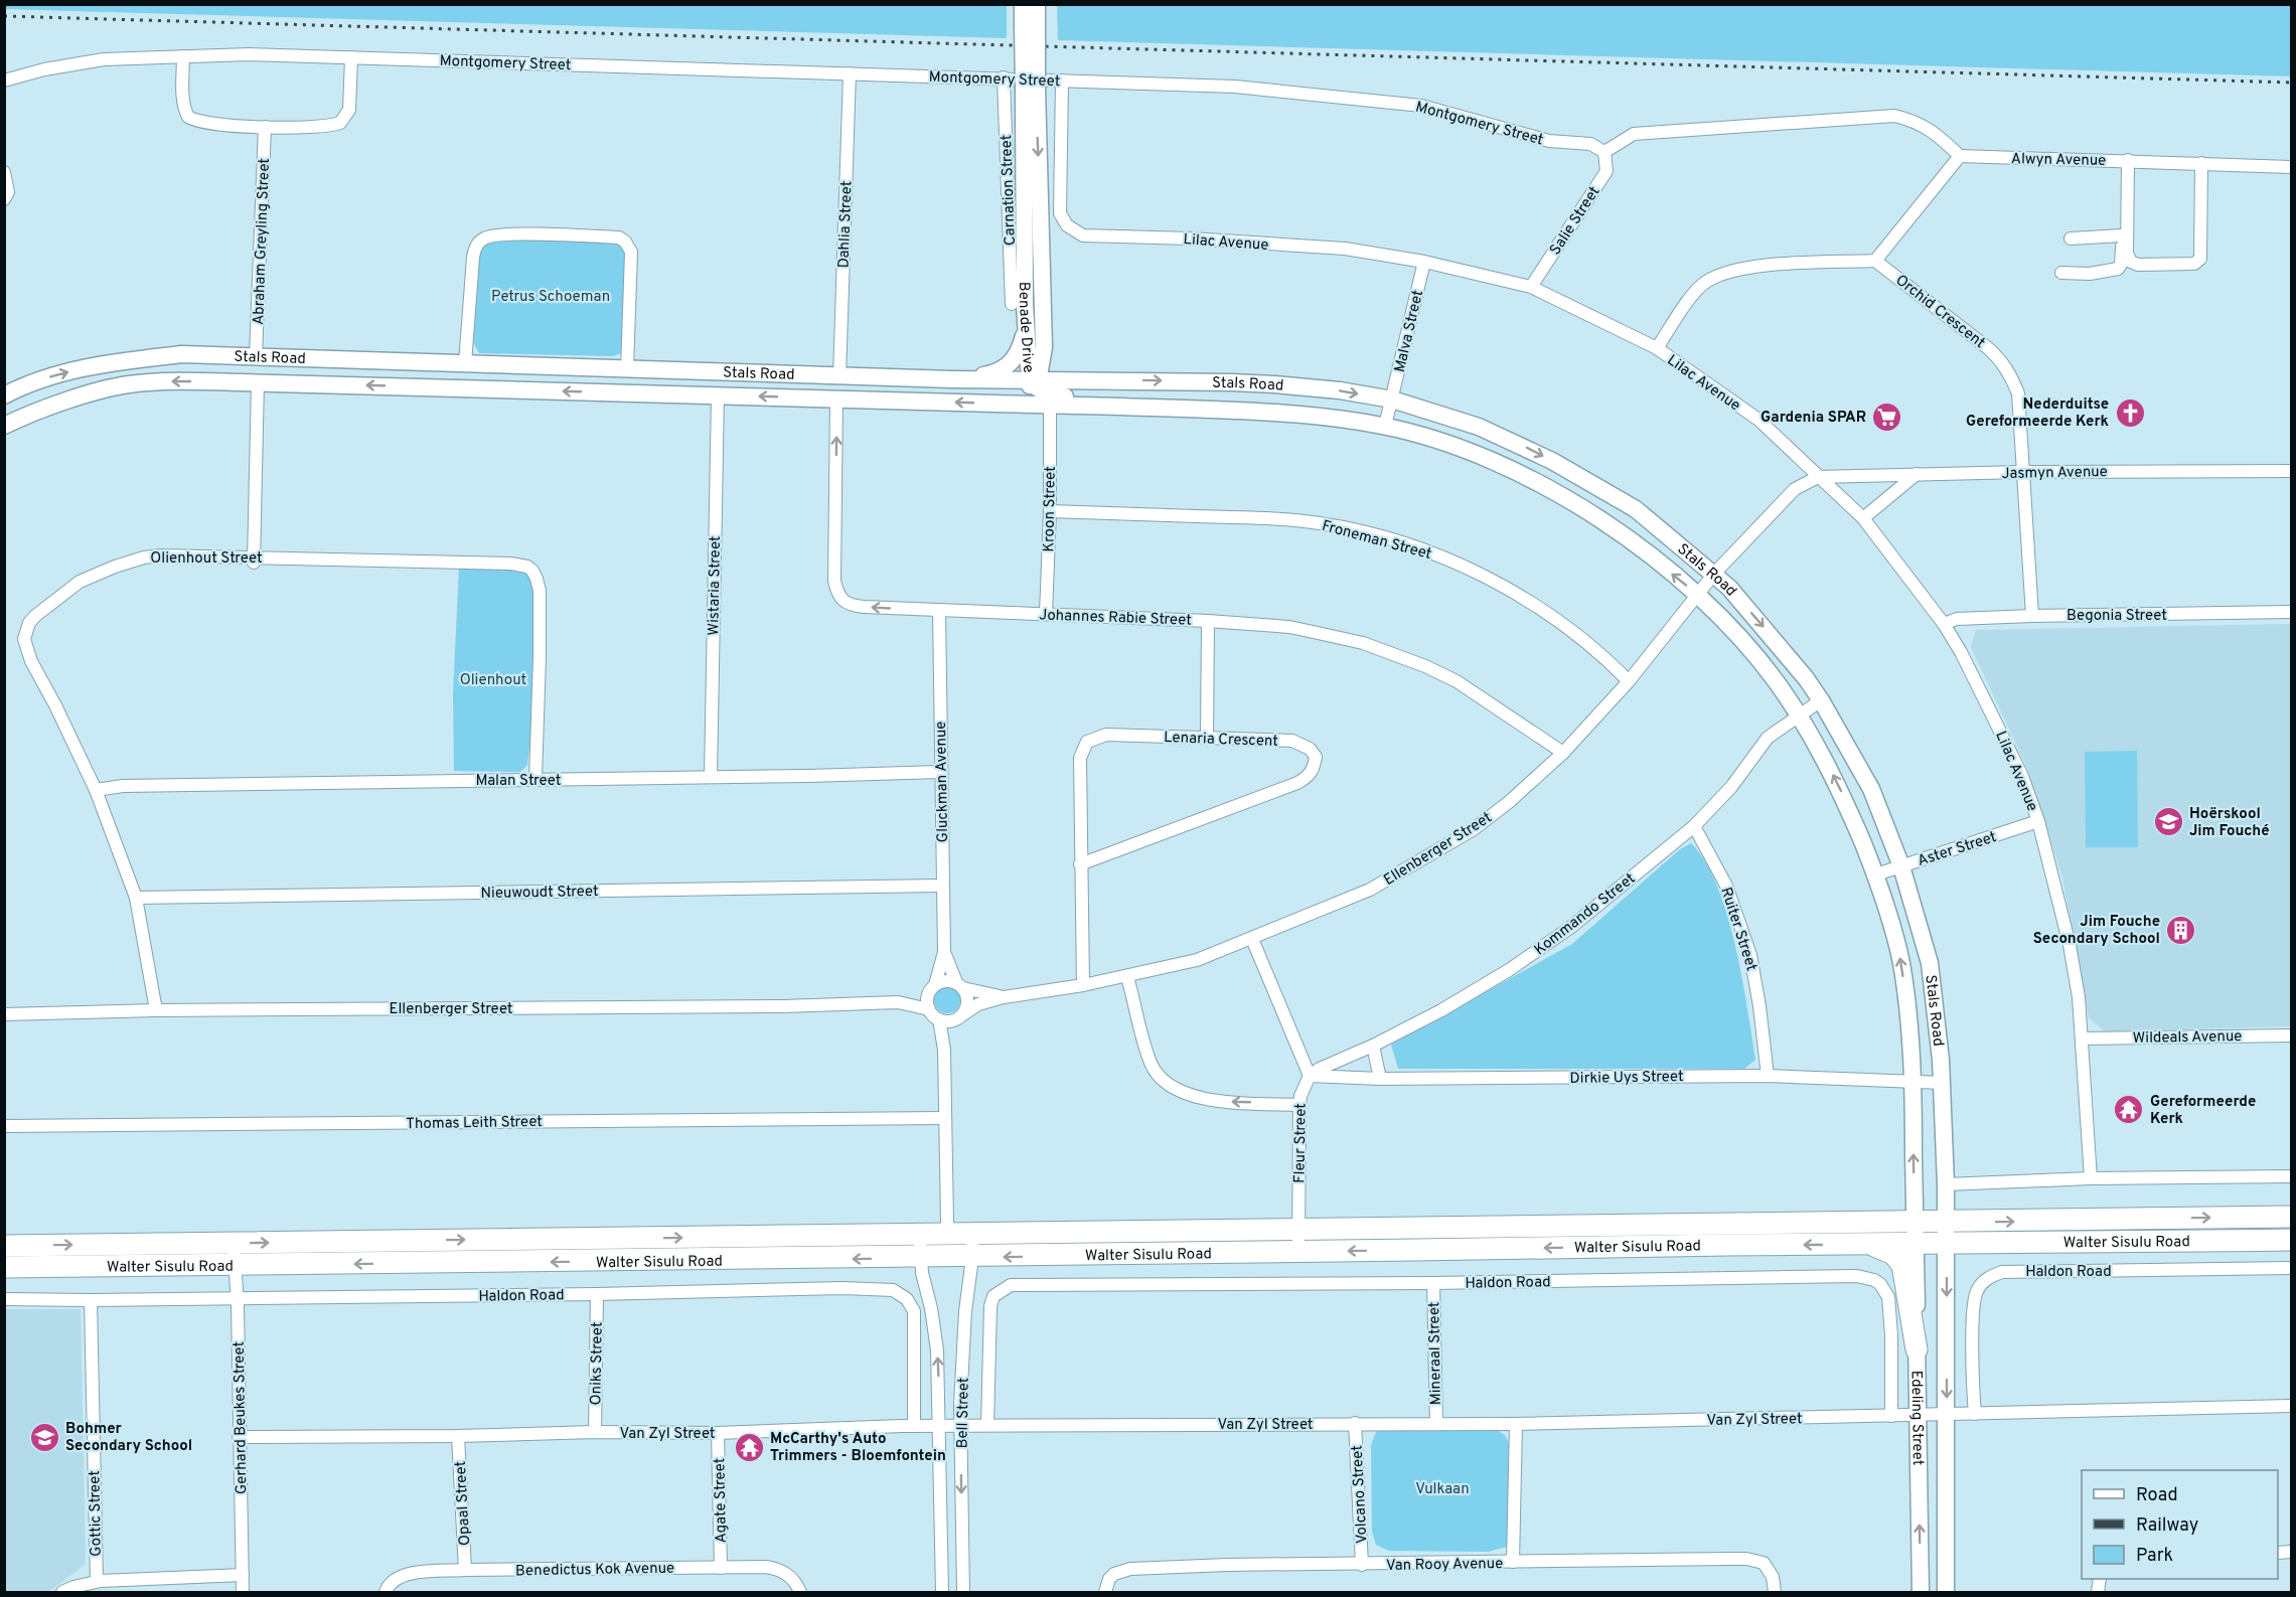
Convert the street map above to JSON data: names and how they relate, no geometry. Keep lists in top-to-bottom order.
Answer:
{
  "streets": {
    "highway": ["Walter Sisulu Road"],
    "street": [
      "Montgomery Street",
      "Alwyn Avenue",
      "Carnation Street",
      "Salie Street",
      "Dahlia Street",
      "Abraham Greyling Street",
      "Lilac Avenue",
      "Orchid Crescent",
      "Benade Drive",
      "Malva Street",
      "Stals Road",
      "Jasmyn Avenue",
      "Kroon Street",
      "Froneman Street",
      "Olienhout Street",
      "Wistaria Street",
      "Begonia Street",
      "Johannes Rabie Street",
      "Lenaria Crescent",
      "Malan Street",
      "Gluckman Avenue",
      "Ellenberger Street",
      "Aster Street",
      "Nieuwoudt Street",
      "Kommando Street",
      "Ruiter Street",
      "Wildeals Avenue",
      "Dirkie Uys Street",
      "Thomas Leith Street",
      "Fleur Street",
      "Haldon Road",
      "Mineraal Street",
      "Oniks Street",
      "Bell Street",
      "Gerhard Beukes Street",
      "Edeling Street",
      "Van Zyl Street",
      "Volcano Street",
      "Agate Street",
      "Opaal Street",
      "Gottic Street",
      "Van Rooy Avenue",
      "Benedictus Kok Avenue"
    ]
  },
  "crossings": [
    ["Montgomery Street", "Carnation Street"],
    ["Montgomery Street", "Salie Street"],
    ["Montgomery Street", "Dahlia Street"],
    ["Montgomery Street", "Lilac Avenue"],
    ["Carnation Street", "Benade Drive"],
    ["Salie Street", "Lilac Avenue"],
    ["Dahlia Street", "Stals Road"],
    ["Abraham Greyling Street", "Stals Road"],
    ["Lilac Avenue", "Malva Street"],
    ["Lilac Avenue", "Jasmyn Avenue"],
    ["Lilac Avenue", "Begonia Street"],
    ["Lilac Avenue", "Ellenberger Street"],
    ["Lilac Avenue", "Aster Street"],
    ["Lilac Avenue", "Wildeals Avenue"],
    ["Orchid Crescent", "Jasmyn Avenue"],
    ["Orchid Crescent", "Begonia Street"],
    ["Benade Drive", "Stals Road"],
    ["Malva Street", "Stals Road"],
    ["Stals Road", "Kroon Street"],
    ["Stals Road", "Wistaria Street"],
    ["Stals Road", "Johannes Rabie Street"],
    ["Stals Road", "Ellenberger Street"],
    ["Stals Road", "Aster Street"],
    ["Stals Road", "Kommando Street"],
    ["Stals Road", "Dirkie Uys Street"],
    ["Stals Road", "Walter Sisulu Road"],
    ["Stals Road", "Edeling Street"],
    ["Jasmyn Avenue", "Ellenberger Street"],
    ["Kroon Street", "Froneman Street"],
    ["Kroon Street", "Johannes Rabie Street"],
    ["Froneman Street", "Ellenberger Street"],
    ["Olienhout Street", "Malan Street"],
    ["Olienhout Street", "Ellenberger Street"],
    ["Olienhout Street", "Nieuwoudt Street"],
    ["Wistaria Street", "Malan Street"],
    ["Johannes Rabie Street", "Gluckman Avenue"],
    ["Johannes Rabie Street", "Ellenberger Street"],
    ["Lenaria Crescent", "Ellenberger Street"],
    ["Malan Street", "Gluckman Avenue"],
    ["Gluckman Avenue", "Ellenberger Street"],
    ["Gluckman Avenue", "Nieuwoudt Street"],
    ["Kommando Street", "Ruiter Street"],
    ["Kommando Street", "Dirkie Uys Street"],
    ["Kommando Street", "Fleur Street"],
    ["Ruiter Street", "Dirkie Uys Street"],
    ["Dirkie Uys Street", "Fleur Street"],
    ["Fleur Street", "Walter Sisulu Road"],
    ["Walter Sisulu Road", "Bell Street"],
    ["Walter Sisulu Road", "Gerhard Beukes Street"],
    ["Walter Sisulu Road", "Edeling Street"],
    ["Haldon Road", "Mineraal Street"],
    ["Haldon Road", "Oniks Street"],
    ["Haldon Road", "Bell Street"],
    ["Haldon Road", "Gerhard Beukes Street"],
    ["Haldon Road", "Van Zyl Street"],
    ["Haldon Road", "Gottic Street"],
    ["Mineraal Street", "Van Zyl Street"],
    ["Oniks Street", "Van Zyl Street"],
    ["Bell Street", "Van Zyl Street"],
    ["Gerhard Beukes Street", "Van Zyl Street"],
    ["Edeling Street", "Van Zyl Street"],
    ["Van Zyl Street", "Volcano Street"],
    ["Van Zyl Street", "Agate Street"],
    ["Van Zyl Street", "Opaal Street"],
    ["Volcano Street", "Van Rooy Avenue"],
    ["Agate Street", "Benedictus Kok Avenue"],
    ["Opaal Street", "Benedictus Kok Avenue"]
  ],
  "parks": ["Petrus Schoeman", "Olienhout", "Vulkaan"],
  "places": {
    "church": ["Nederduitse Gereformeerde Kerk"],
    "supermarket": ["Gardenia SPAR"],
    "school or university": ["Hoërskool Jim Fouché", "Bohmer Secondary School"],
    "building": ["Jim Fouche Secondary School"],
    "temple": ["Gereformeerde Kerk", "McCarthy's Auto Trimmers - Bloemfontein"]
  },
  "legend": ["Road", "Railway", "Park"]
}
